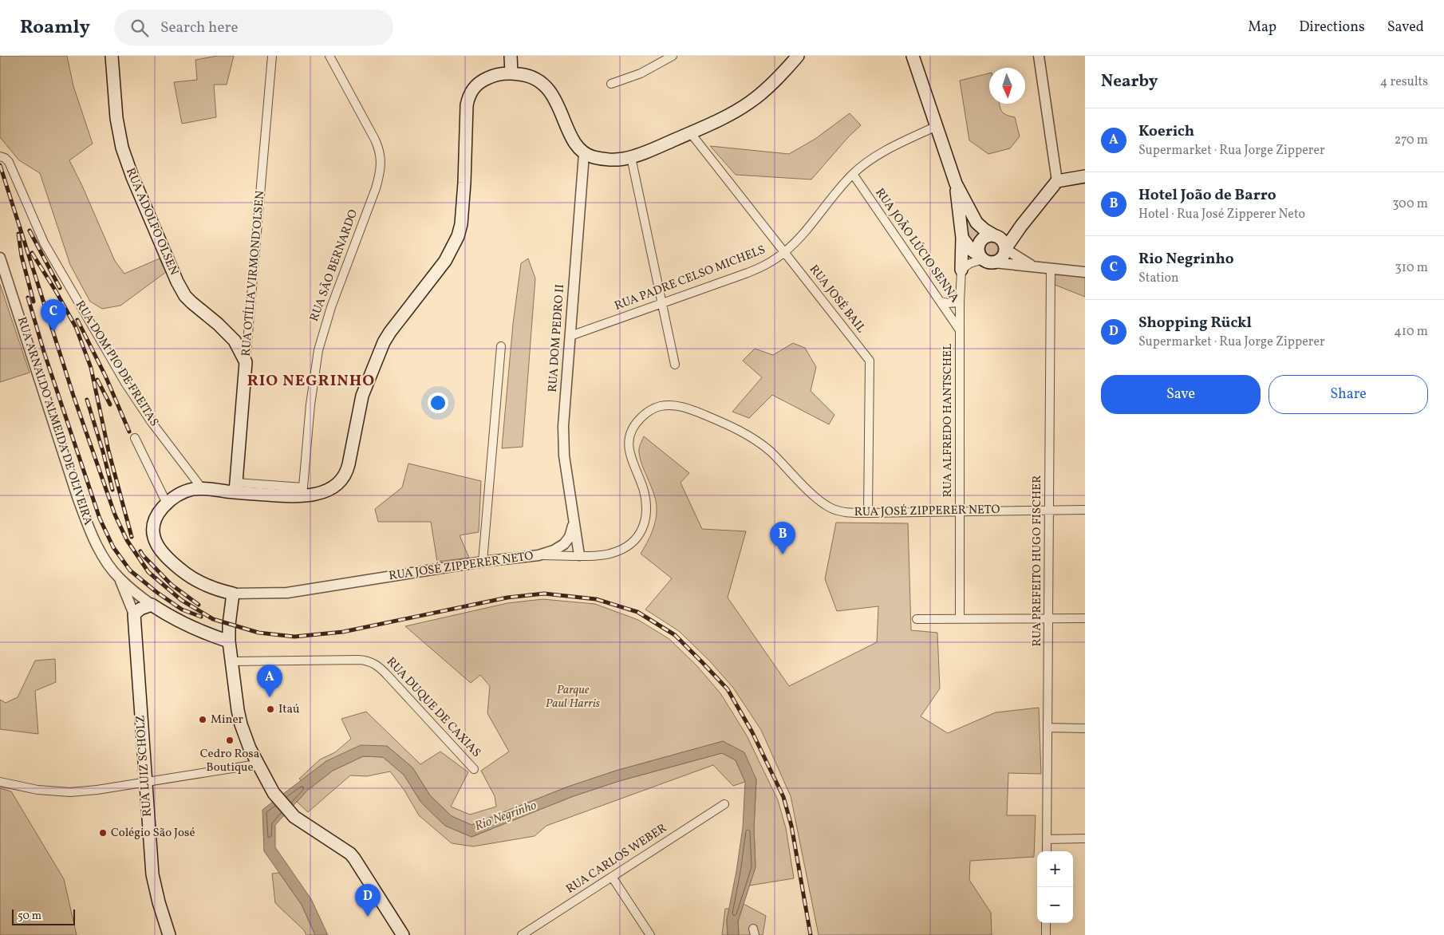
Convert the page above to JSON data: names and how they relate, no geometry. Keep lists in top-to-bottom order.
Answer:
{
  "streets": {
    "main road": [
      "RUA ADOLFO OLSEN",
      "RUA OTÍLIA VIRMOND OLSEN",
      "RUA ARNALDO ALMEIDA DE OLIVEIRA",
      "RUA JOSÉ ZIPPERER NETO",
      "RUA LUIZ SCHOLZ"
    ],
    "street": [
      "RUA JOÃO LÚCIO SENNA",
      "RUA SÃO BERNARDO",
      "RUA PADRE CELSO MICHELS",
      "RUA JOSÉ BAIL",
      "RUA DOM PEDRO II",
      "RUA DOM PIO DE FREITAS",
      "RUA ALFREDO HANTSCHEL",
      "RUA PREFEITO HUGO FISCHER",
      "RUA DUQUE DE CAXIAS",
      "RUA CARLOS WEBER"
    ]
  },
  "crossings": [
    ["RUA ADOLFO OLSEN", "RUA OTÍLIA VIRMOND OLSEN"],
    ["RUA JOÃO LÚCIO SENNA", "RUA PADRE CELSO MICHELS"],
    ["RUA JOÃO LÚCIO SENNA", "RUA ALFREDO HANTSCHEL"],
    ["RUA PADRE CELSO MICHELS", "RUA JOSÉ BAIL"],
    ["RUA PADRE CELSO MICHELS", "RUA DOM PEDRO II"],
    ["RUA JOSÉ BAIL", "RUA JOSÉ ZIPPERER NETO"],
    ["RUA DOM PEDRO II", "RUA JOSÉ ZIPPERER NETO"],
    ["RUA DOM PIO DE FREITAS", "RUA JOSÉ ZIPPERER NETO"],
    ["RUA ALFREDO HANTSCHEL", "RUA JOSÉ ZIPPERER NETO"],
    ["RUA ARNALDO ALMEIDA DE OLIVEIRA", "RUA LUIZ SCHOLZ"],
    ["RUA JOSÉ ZIPPERER NETO", "RUA PREFEITO HUGO FISCHER"]
  ],
  "districts": ["RIO NEGRINHO"],
  "water": ["Rio Negrinho"],
  "parks": ["Parque Paul Harris"],
  "places": [
    "Itaú",
    "Miner",
    "Cedro Rosa Boutique",
    "Colégio São José"
  ],
  "scale_bar": "50 m",
  "north": "bottom",
  "page": {
    "header": "Roamly",
    "search": "Search here",
    "nav": ["Map", "Directions", "Saved"],
    "heading": ["Nearby", "4 results"],
    "list": [
      {
        "mark": "A",
        "name": "Koerich",
        "note": "Supermarket · Rua Jorge Zipperer",
        "value": "270 m"
      },
      {
        "mark": "B",
        "name": "Hotel João de Barro",
        "note": "Hotel · Rua José Zipperer Neto",
        "value": "300 m"
      },
      {
        "mark": "C",
        "name": "Rio Negrinho",
        "note": "Station",
        "value": "310 m"
      },
      {
        "mark": "D",
        "name": "Shopping Rückl",
        "note": "Supermarket · Rua Jorge Zipperer",
        "value": "410 m"
      }
    ],
    "pins": [
      "C",
      "B",
      "A",
      "D"
    ],
    "buttons": ["Save", "Share"],
    "map_buttons": ["+", "−"],
    "scale": "50 m"
  }
}
